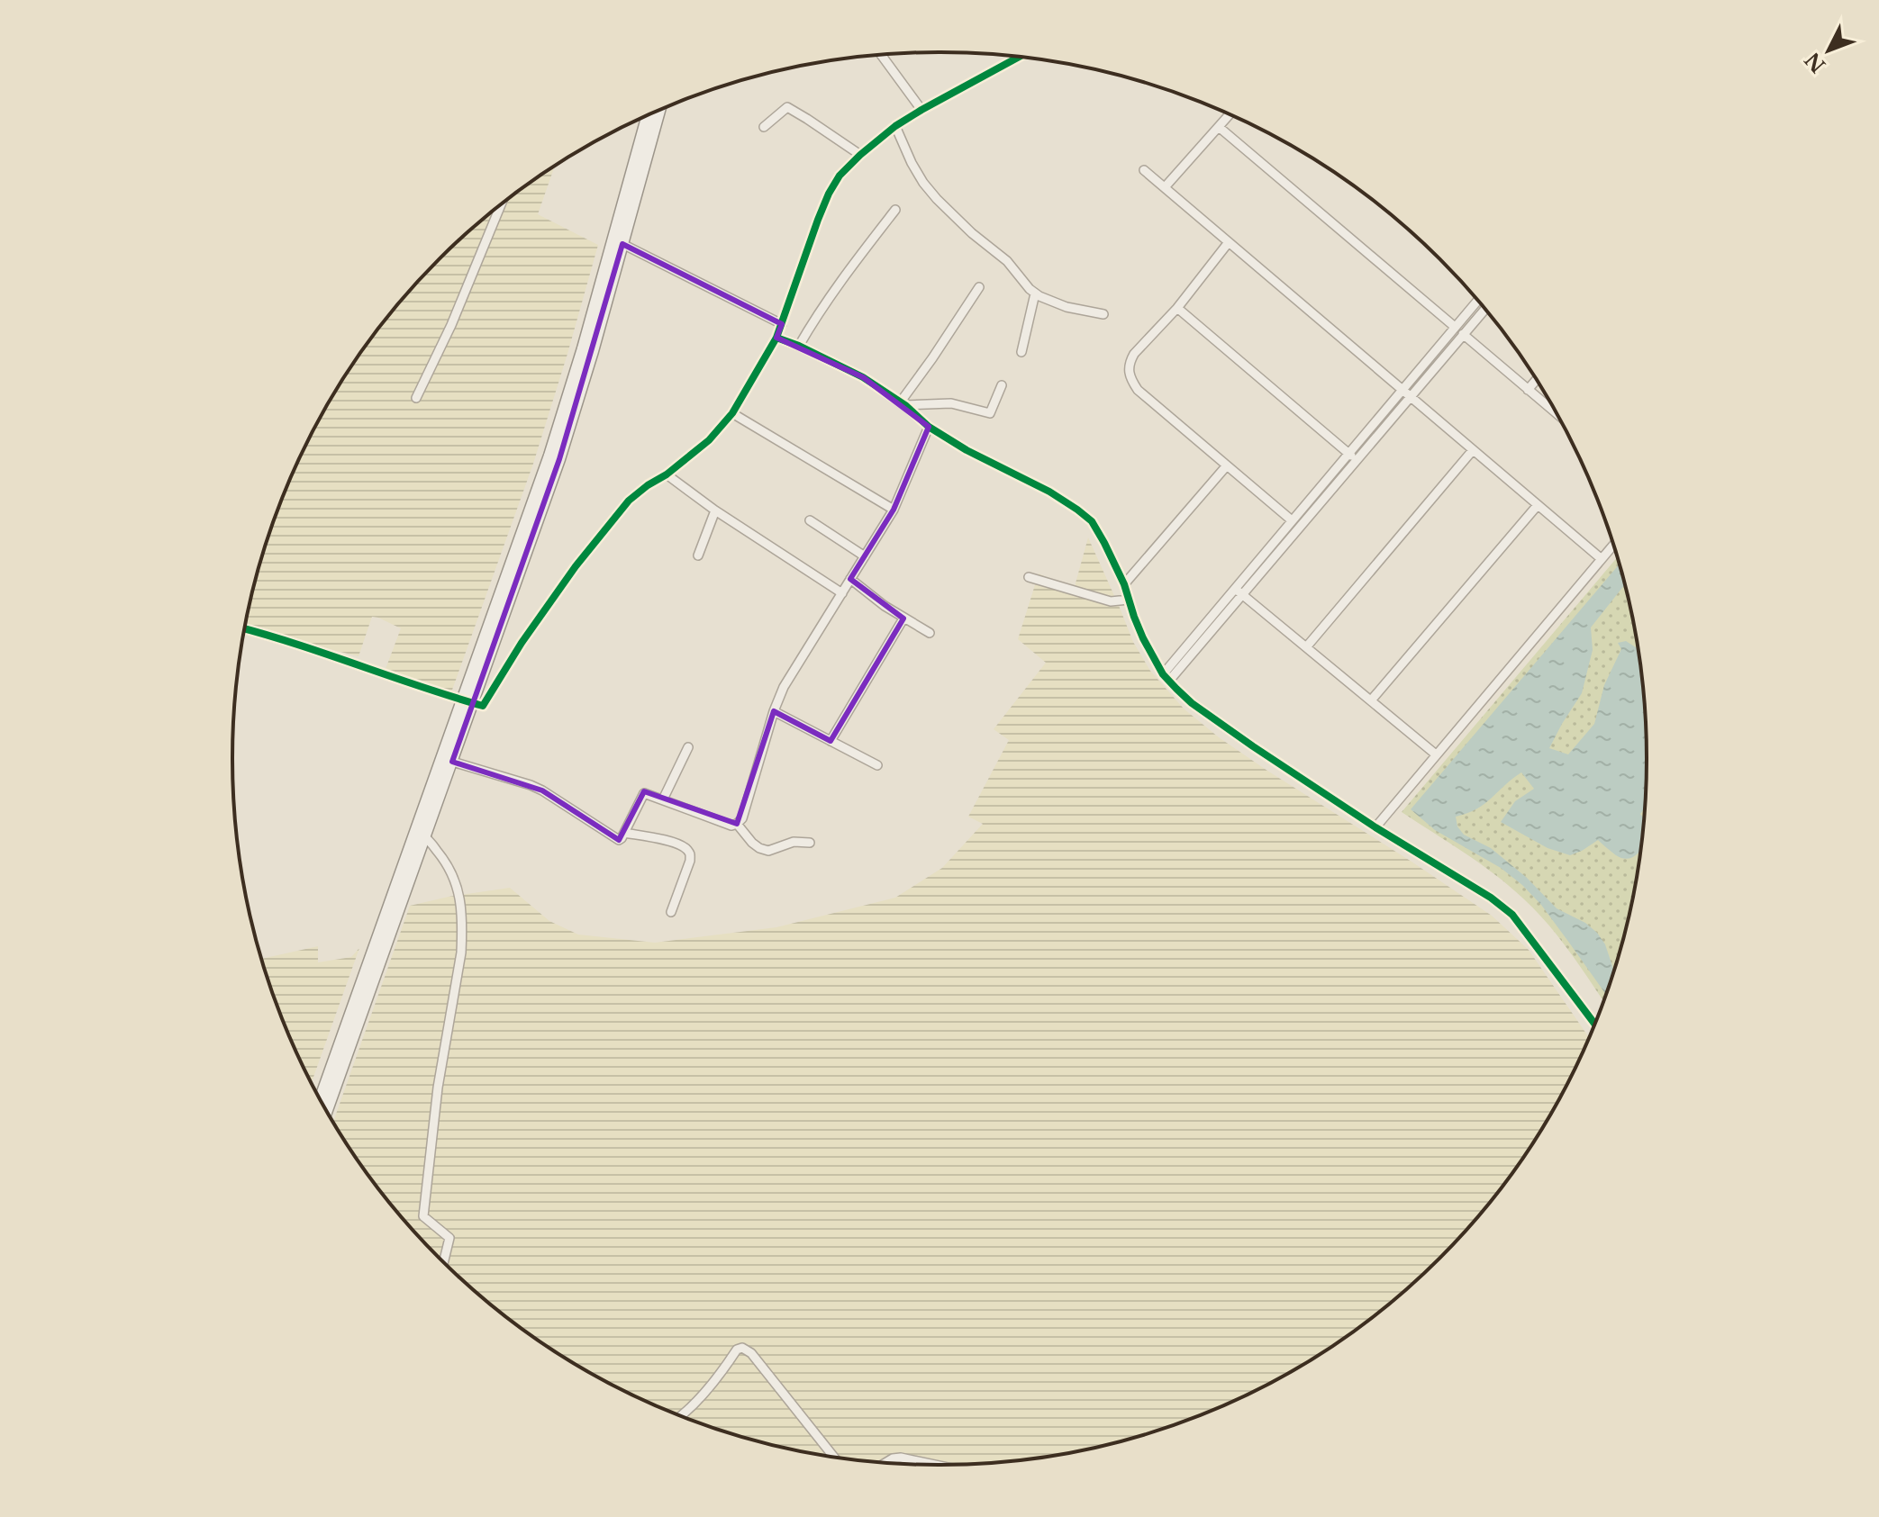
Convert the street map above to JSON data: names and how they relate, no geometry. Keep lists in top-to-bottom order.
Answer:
{
  "north": "bottom left"
}
